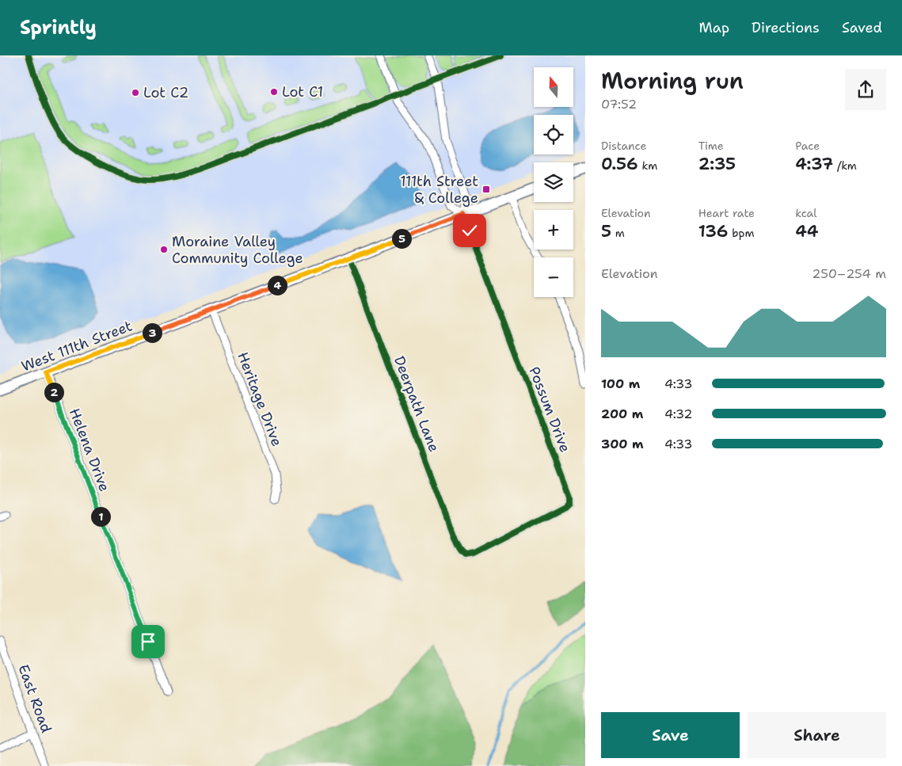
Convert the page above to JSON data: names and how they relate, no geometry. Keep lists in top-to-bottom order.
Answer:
{
  "streets": {
    "main road": ["West 111th Street"],
    "street": [
      "Heritage Drive",
      "Deerpath Lane",
      "Possum Drive",
      "Helena Drive",
      "East Road"
    ]
  },
  "crossings": [
    ["West 111th Street", "Heritage Drive"],
    ["West 111th Street", "Deerpath Lane"],
    ["West 111th Street", "Possum Drive"],
    ["West 111th Street", "Helena Drive"],
    ["Deerpath Lane", "Possum Drive"]
  ],
  "places": {
    "other": ["Lot C1", "Lot C2", "Moraine Valley Community College"],
    "transit": ["111th Street & College"]
  },
  "north": "top",
  "page": {
    "header": "Sprintly",
    "nav": ["Map", "Directions", "Saved"],
    "heading": ["Morning run", "07:52"],
    "map_buttons": ["+", "−"],
    "stats": [
      ["Distance", "0.56 km"],
      ["Time", "2:35"],
      ["Pace", "4:37 /km"],
      ["Elevation", "5 m"],
      ["Heart rate", "136 bpm"],
      ["kcal", "44"]
    ],
    "pins": [
      "5",
      "4",
      "3",
      "2",
      "1"
    ],
    "chart": ["Elevation", "250–254 m"],
    "list": [
      {
        "name": "100 m",
        "note": "4:33"
      },
      {
        "name": "200 m",
        "note": "4:32"
      },
      {
        "name": "300 m",
        "note": "4:33"
      }
    ],
    "buttons": ["Save", "Share"]
  }
}
